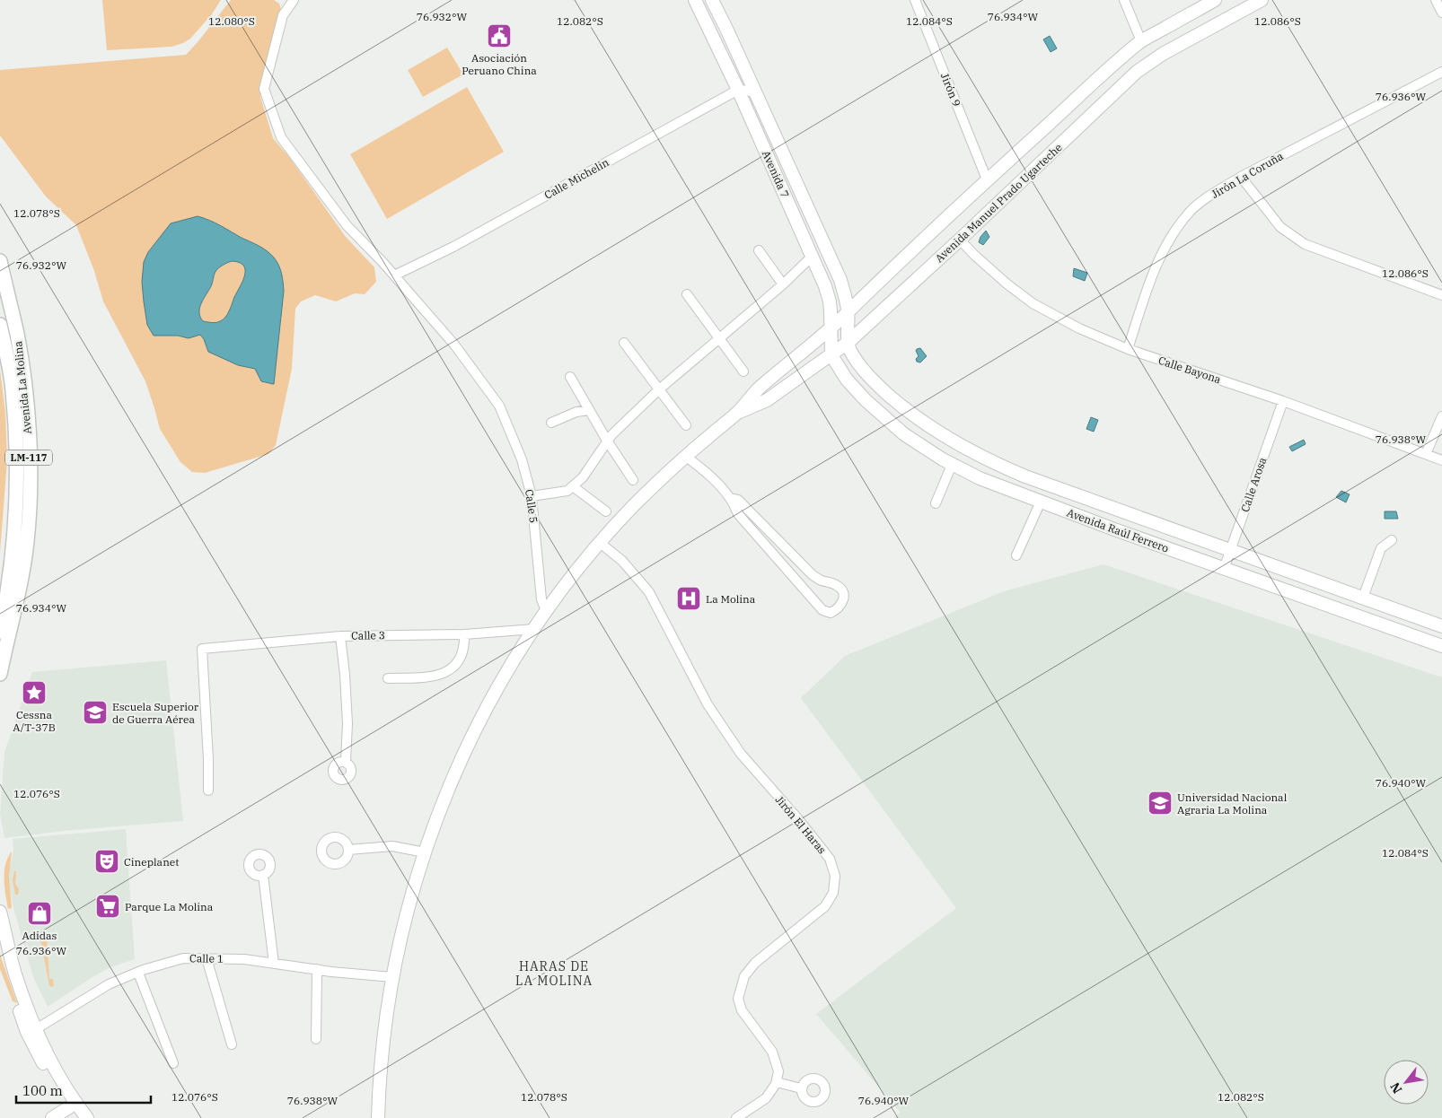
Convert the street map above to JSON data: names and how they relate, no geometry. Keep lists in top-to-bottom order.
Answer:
{
  "streets": {
    "main road": [
      "Avenida 7",
      "Avenida Manuel Prado Ugarteche",
      "Avenida La Molina",
      "LM-117",
      "Avenida Raúl Ferrero"
    ],
    "street": [
      "Jirón 9",
      "Jirón La Coruña",
      "Calle Michelin",
      "Calle Bayona",
      "Calle Arosa",
      "Calle 5",
      "Calle 3",
      "Jirón El Haras",
      "Calle 1"
    ]
  },
  "crossings": [
    ["Jirón 9", "Avenida Manuel Prado Ugarteche"],
    ["Avenida 7", "Calle Michelin"],
    ["Avenida 7", "Avenida Manuel Prado Ugarteche"],
    ["Avenida 7", "Avenida Raúl Ferrero"],
    ["Jirón La Coruña", "Calle Bayona"],
    ["Calle Michelin", "Calle 5"],
    ["Avenida Manuel Prado Ugarteche", "Calle Bayona"],
    ["Avenida Manuel Prado Ugarteche", "Calle 5"],
    ["Avenida Manuel Prado Ugarteche", "Avenida Raúl Ferrero"],
    ["Avenida Manuel Prado Ugarteche", "Calle 3"],
    ["Avenida Manuel Prado Ugarteche", "Jirón El Haras"],
    ["Avenida Manuel Prado Ugarteche", "Calle 1"],
    ["Calle Bayona", "Calle Arosa"],
    ["Calle Arosa", "Avenida Raúl Ferrero"]
  ],
  "districts": ["HARAS DE LA MOLINA"],
  "places": {
    "public building": ["Asociación Peruano China"],
    "hospital": ["La Molina"],
    "place": ["Cessna A/T-37B"],
    "school or university": ["Escuela Superior de Guerra Aérea", "Universidad Nacional Agraria La Molina"],
    "theatre": ["Cineplanet"],
    "supermarket": ["Parque La Molina"],
    "shop": ["Adidas"]
  },
  "scale_bar": "100 m",
  "north": "bottom left",
  "coordinates": [
    "76.932°W",
    "76.934°W",
    "12.086°S",
    "12.080°S",
    "12.082°S",
    "12.084°S",
    "76.936°W",
    "12.078°S",
    "76.938°W",
    "76.940°W",
    "12.076°S"
  ]
}
